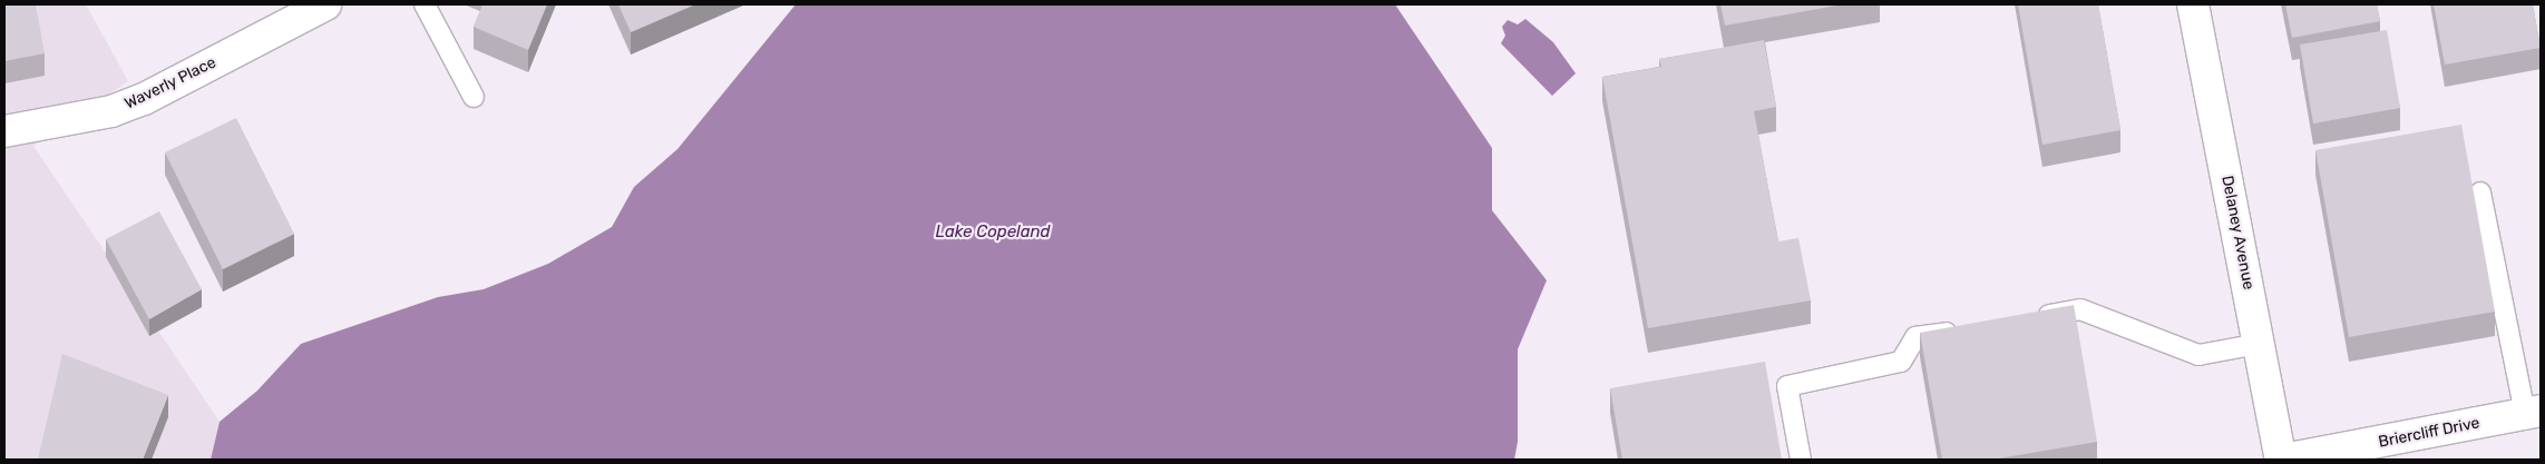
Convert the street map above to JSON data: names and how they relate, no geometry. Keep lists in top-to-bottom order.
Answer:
{
  "streets": {
    "street": ["Waverly Place", "Delaney Avenue", "Briercliff Drive"]
  },
  "crossings": [
    ["Delaney Avenue", "Briercliff Drive"]
  ],
  "water": ["Lake Copeland"]
}
